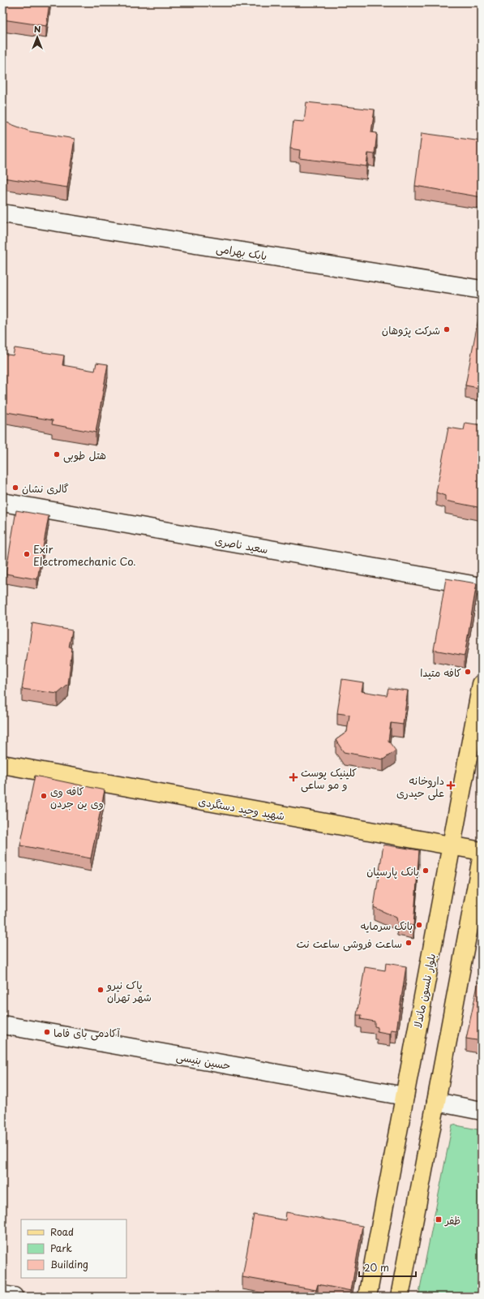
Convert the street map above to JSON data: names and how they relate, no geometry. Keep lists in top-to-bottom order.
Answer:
{
  "streets": {
    "main road": ["شهید وحید دستگردی", "بلوار نلسون ماندلا"],
    "street": ["بابک بهرامی", "سعید ناصری", "حسین بنیسی"]
  },
  "crossings": [
    ["شهید وحید دستگردی", "بلوار نلسون ماندلا"],
    ["بلوار نلسون ماندلا", "حسین بنیسی"]
  ],
  "places": {
    "other": [
      "شرکت پژوهان",
      "هتل طوبی",
      "گالری نشان",
      "Exir Electromechanic Co.",
      "کافه متیدا",
      "کافه وی وی ین جردن",
      "بانک پارسیان",
      "بانک سرمایه",
      "ساعت فروشی ساعت نت",
      "پاک نیرو شهر‌ تهران",
      "آکادمی بای فاما"
    ],
    "health": ["کلینیک پوست و مو ساعی", "داروخانه علی حیدری"],
    "transit": ["ظفر"]
  },
  "legend": ["Road", "Park", "Building"],
  "scale_bar": "20 m",
  "north": "top"
}
